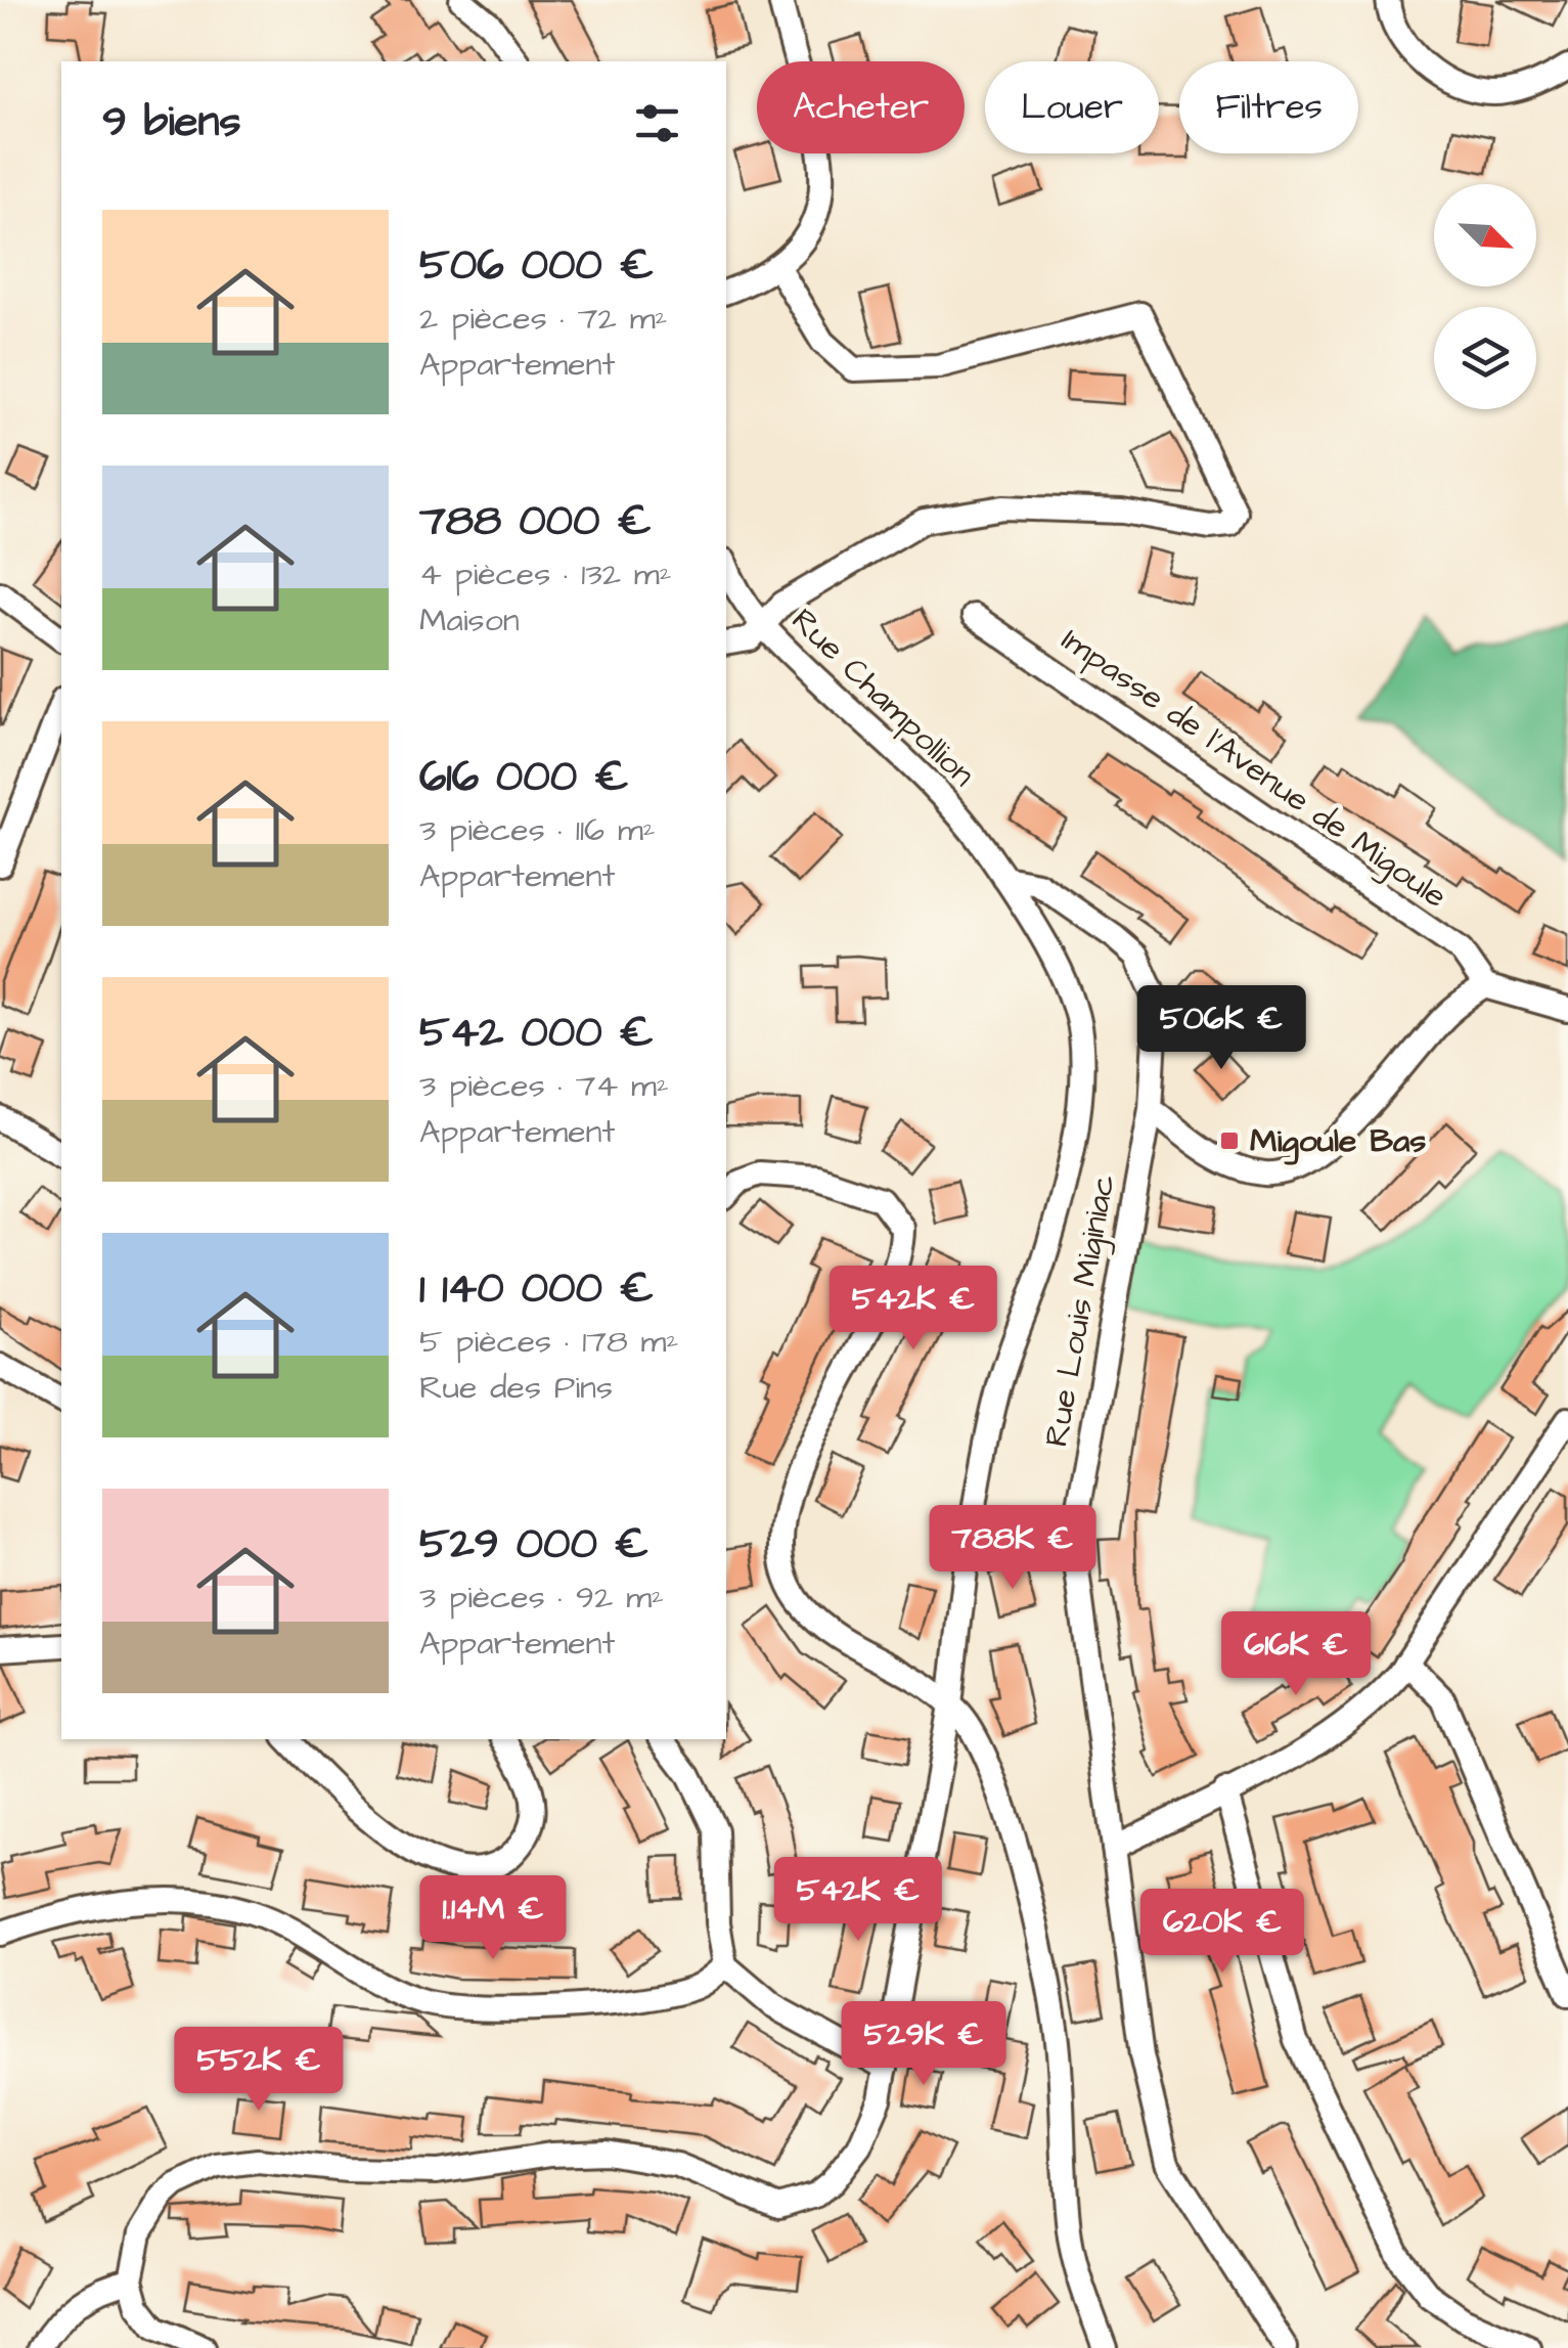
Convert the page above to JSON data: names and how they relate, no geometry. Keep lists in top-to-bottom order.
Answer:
{
  "streets": {
    "street": ["Rue Champollion", "Impasse de l'Avenue de Migoule", "Rue Louis Miginiac"]
  },
  "crossings": [
    ["Rue Champollion", "Rue Louis Miginiac"]
  ],
  "places": {
    "transit": ["Migoule Bas"]
  },
  "north": "bottom right",
  "page": {
    "chip": ["Acheter", "Louer", "Filtres"],
    "heading": "9 biens",
    "list": [
      {
        "name": "506 000 €",
        "note": "2 pièces · 72 m² · Appartement"
      },
      {
        "name": "788 000 €",
        "note": "4 pièces · 132 m² · Maison"
      },
      {
        "name": "616 000 €",
        "note": "3 pièces · 116 m² · Appartement"
      },
      {
        "name": "542 000 €",
        "note": "3 pièces · 74 m² · Appartement"
      },
      {
        "name": "1 140 000 €",
        "note": "5 pièces · 178 m² · Rue des Pins"
      },
      {
        "name": "529 000 €",
        "note": "3 pièces · 92 m² · Appartement"
      }
    ],
    "price": [
      "506K €",
      "542K €",
      "788K €",
      "616K €",
      "542K €",
      "1.14M €",
      "620K €",
      "529K €",
      "552K €"
    ]
  }
}
